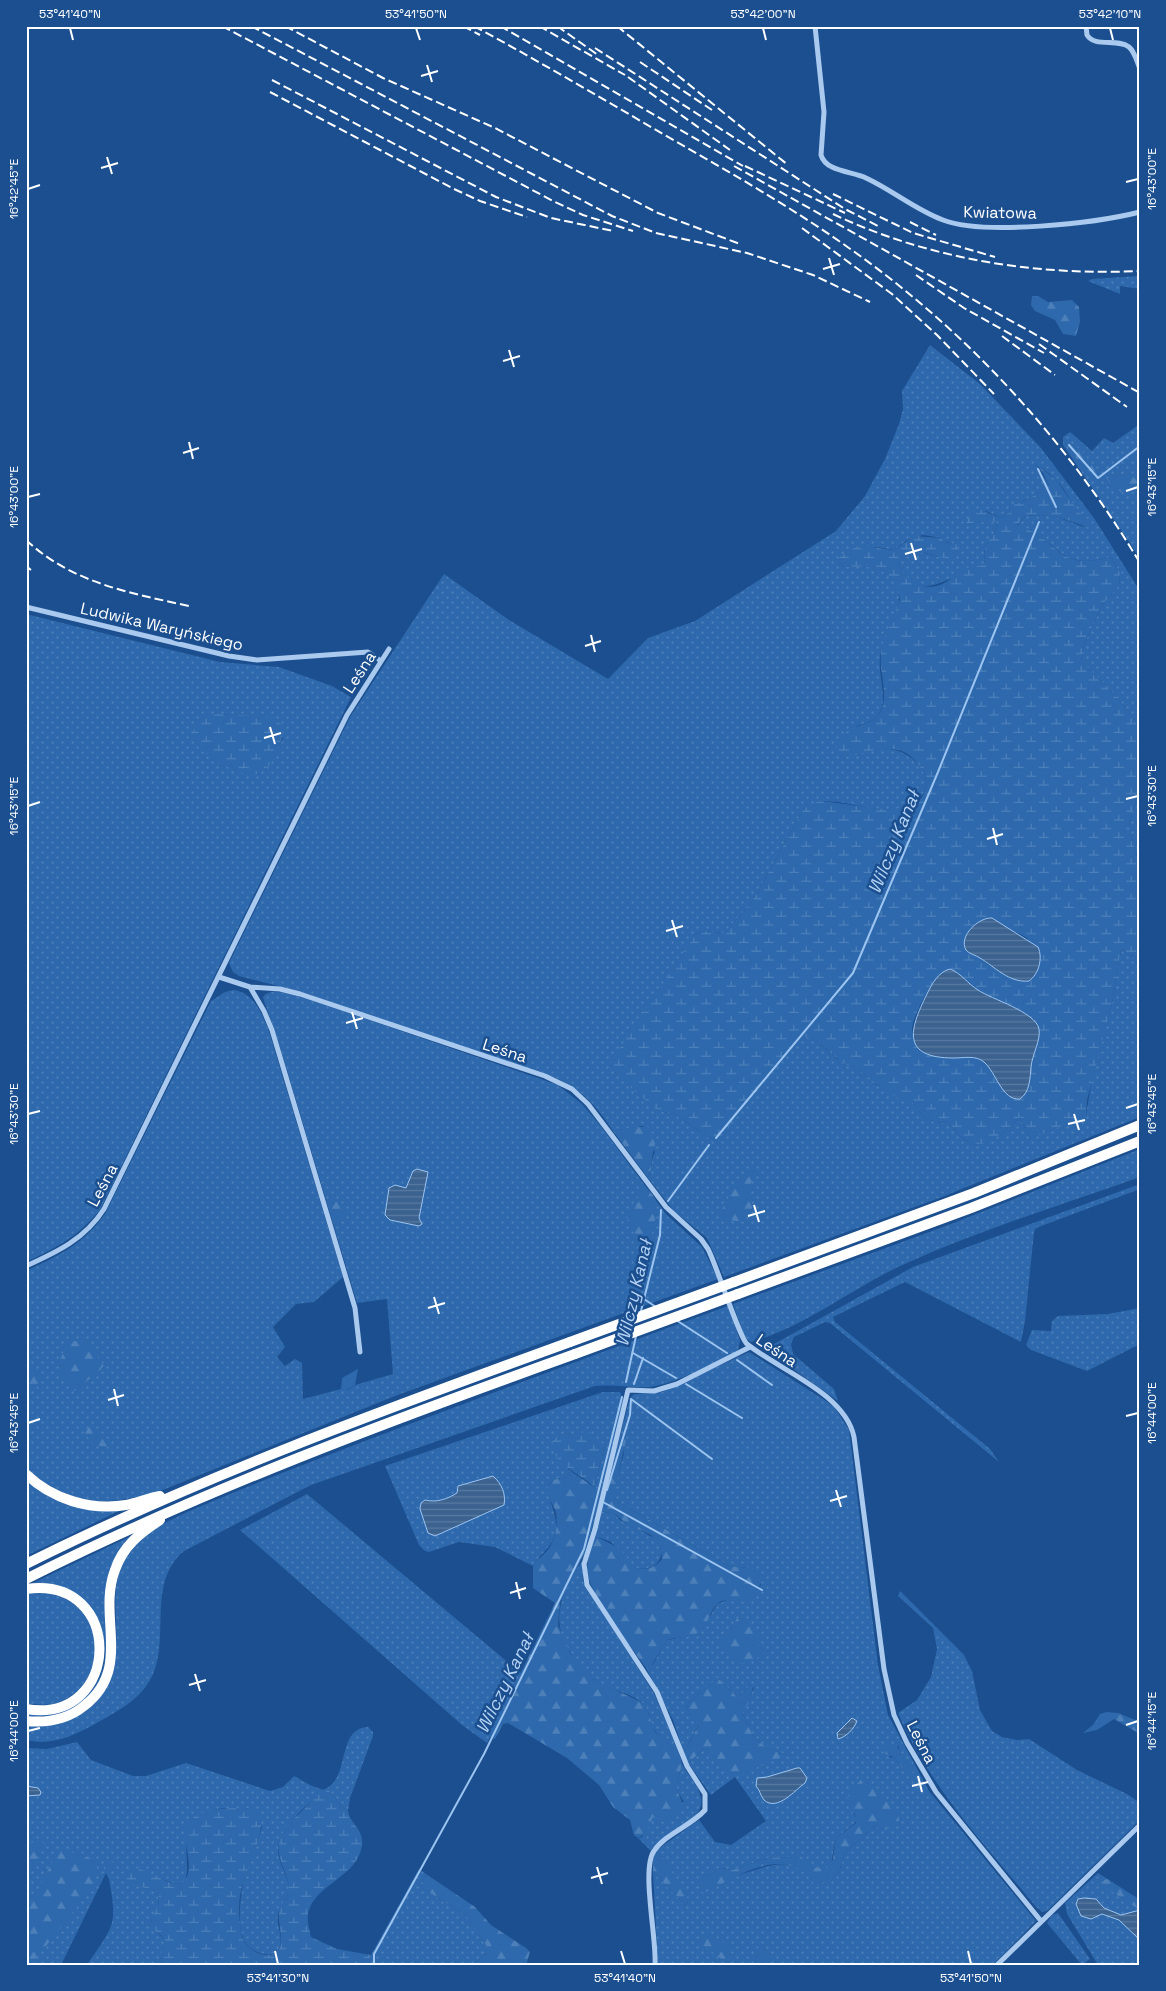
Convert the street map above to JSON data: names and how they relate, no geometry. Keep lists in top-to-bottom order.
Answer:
{
  "streets": {
    "street": ["Kwiatowa", "Ludwika Waryńskiego", "Leśna"]
  },
  "crossings": [
    ["Ludwika Waryńskiego", "Leśna"]
  ],
  "water": ["Wilczy Kanał"],
  "coordinates": [
    "53°41'40\"N",
    "53°41'50\"N",
    "53°42'00\"N",
    "53°42'10\"N",
    "16°43'00\"E",
    "16°42'45\"E",
    "16°43'15\"E",
    "16°43'30\"E",
    "16°43'45\"E",
    "16°44'00\"E",
    "16°44'15\"E",
    "53°41'30\"N"
  ]
}
